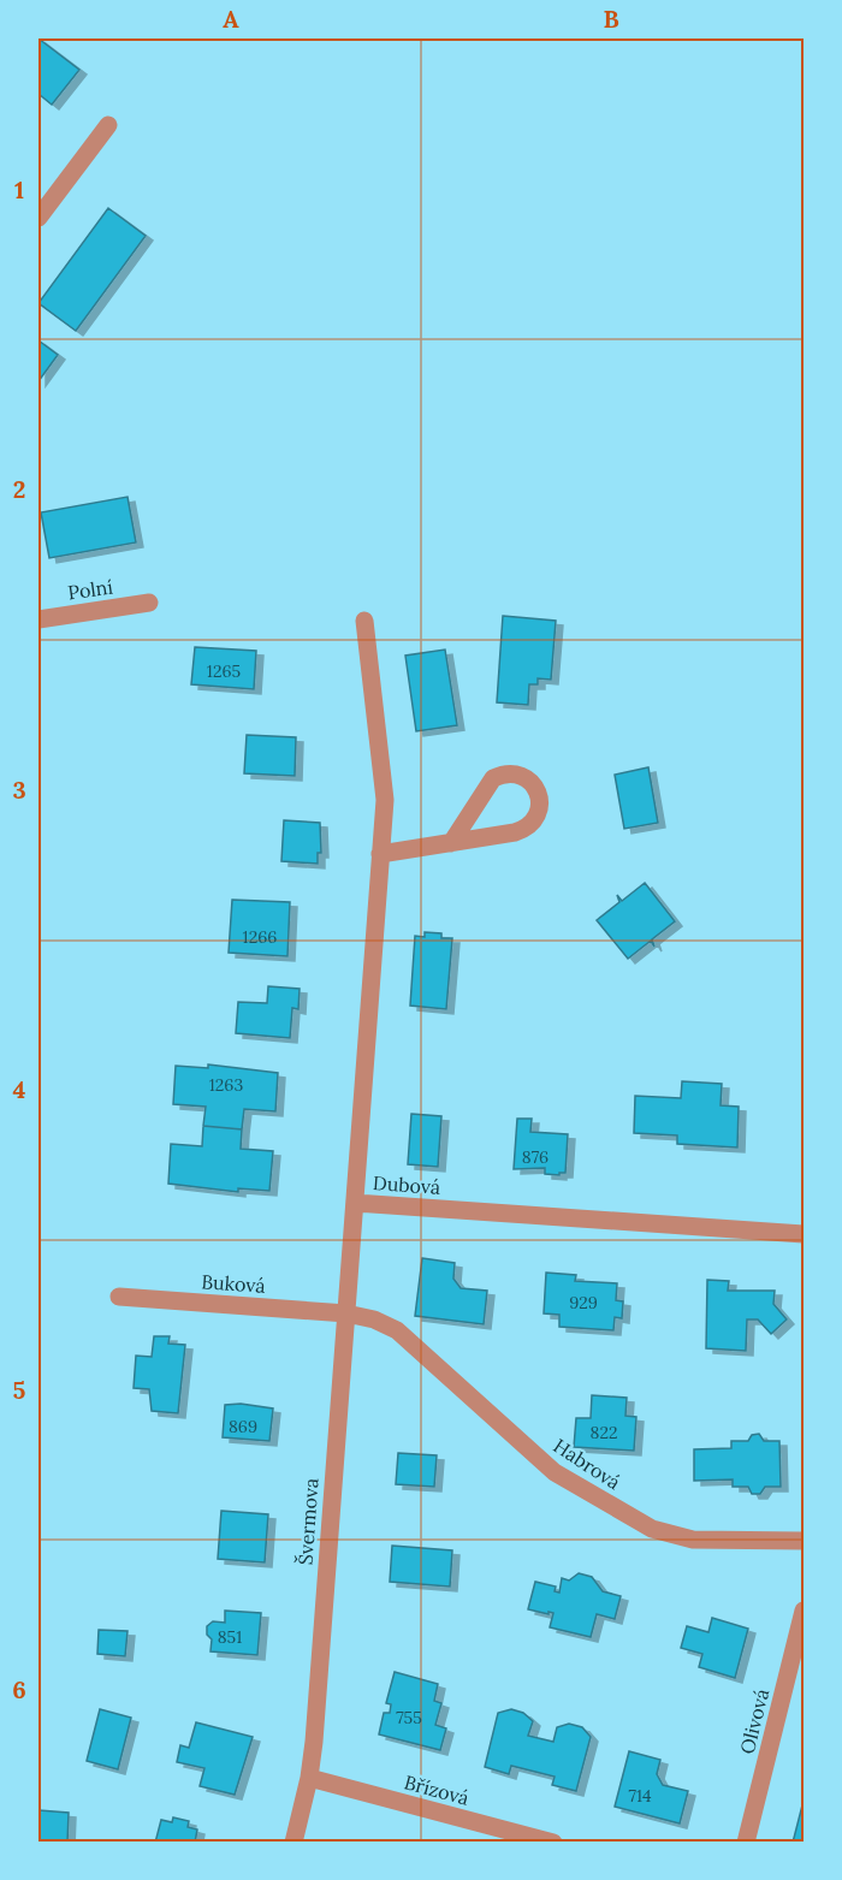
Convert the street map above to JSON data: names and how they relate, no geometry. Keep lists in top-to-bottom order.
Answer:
{
  "streets": {
    "street": [
      "Polní",
      "Dubová",
      "Buková",
      "Habrová",
      "Švermova",
      "Olivová",
      "Břízová"
    ]
  },
  "crossings": [
    ["Dubová", "Švermova"],
    ["Buková", "Habrová"],
    ["Buková", "Švermova"],
    ["Habrová", "Švermova"],
    ["Švermova", "Břízová"]
  ],
  "house_numbers": [
    "1265",
    "1266",
    "1263",
    "876",
    "929",
    "869",
    "822",
    "851",
    "755",
    "714"
  ],
  "grid": {
    "columns": ["A", "B"],
    "rows": [
      "1",
      "2",
      "3",
      "4",
      "5",
      "6"
    ]
  }
}
